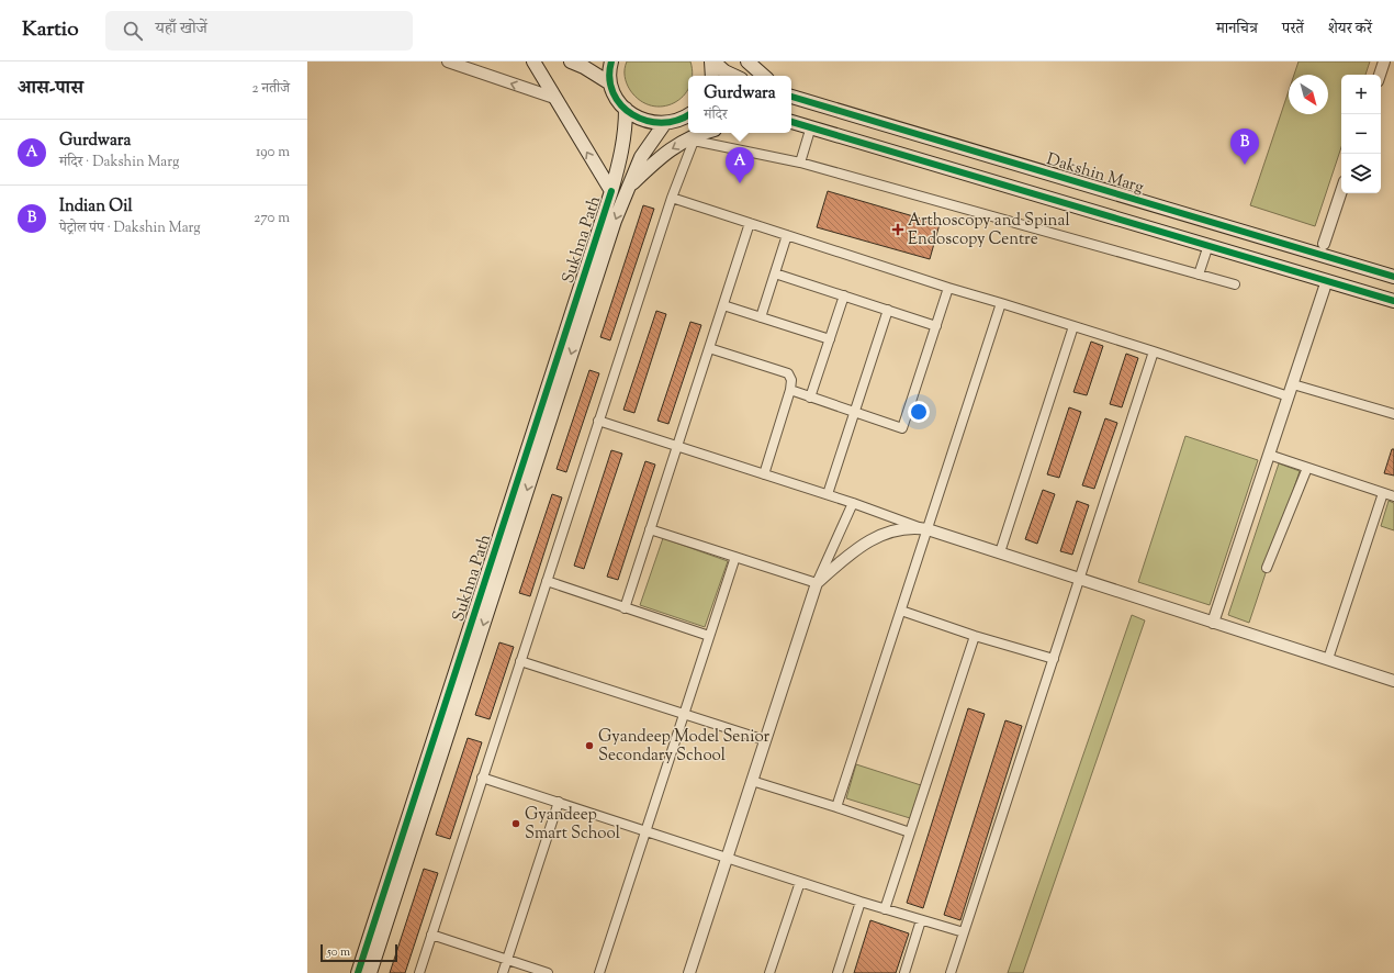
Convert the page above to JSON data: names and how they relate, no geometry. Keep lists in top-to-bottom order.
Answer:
{
  "streets": {
    "main road": ["Dakshin Marg", "Sukhna Path"]
  },
  "places": {
    "health": ["Arthoscopy and Spinal Endoscopy Centre"],
    "other": ["Gyandeep Model Senior Secondary School", "Gyandeep Smart School"]
  },
  "scale_bar": "50 m",
  "north": "bottom right",
  "page": {
    "header": "Kartio",
    "search": "यहाँ खोजें",
    "nav": ["मानचित्र", "परतें", "शेयर करें"],
    "heading": ["आस-पास", "2 नतीजे"],
    "map_buttons": ["+", "−"],
    "popup": ["Gurdwara", "मंदिर"],
    "list": [
      {
        "mark": "A",
        "name": "Gurdwara",
        "note": "मंदिर · Dakshin Marg",
        "value": "190 m"
      },
      {
        "mark": "B",
        "name": "Indian Oil",
        "note": "पेट्रोल पंप · Dakshin Marg",
        "value": "270 m"
      }
    ],
    "pins": ["B", "A"],
    "scale": "50 m"
  }
}
